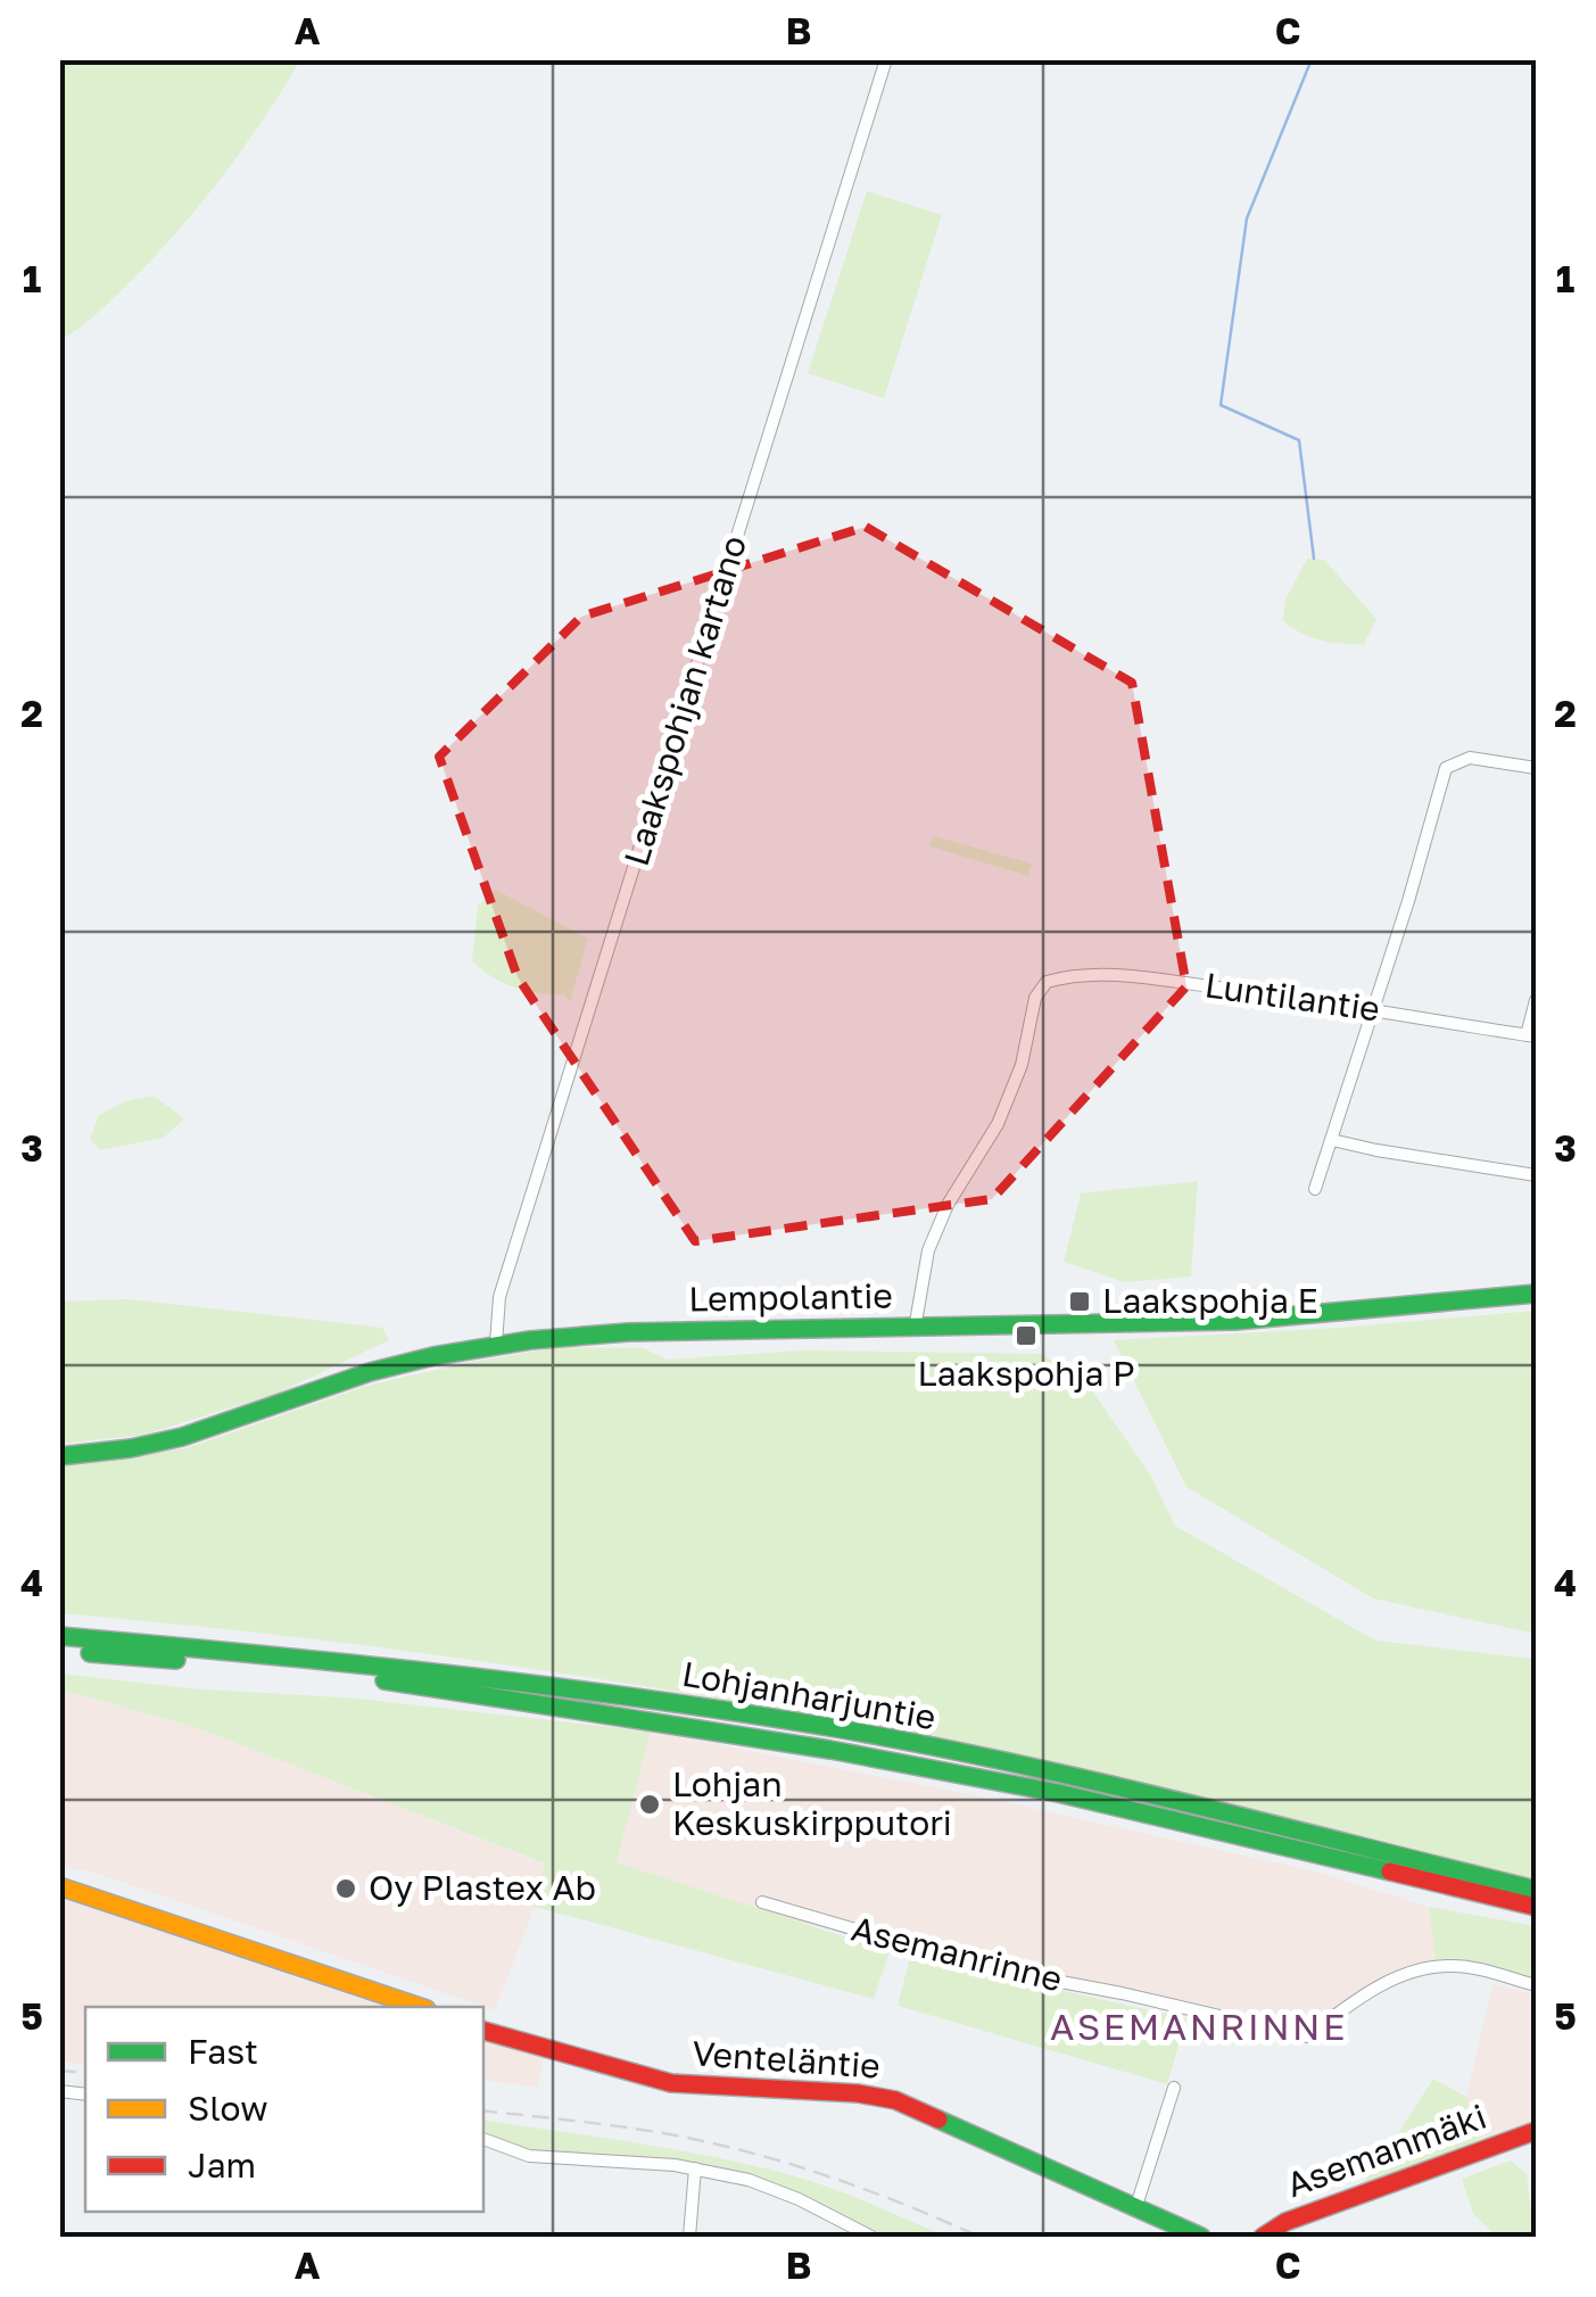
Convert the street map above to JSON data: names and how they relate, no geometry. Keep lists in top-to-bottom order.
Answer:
{
  "streets": {
    "main road": [
      "Lempolantie",
      "Lohjanharjuntie",
      "Venteläntie",
      "Asemanmäki"
    ],
    "street": ["Laakspohjan kartano", "Luntilantie", "Asemanrinne"]
  },
  "crossings": [
    ["Laakspohjan kartano", "Lempolantie"],
    ["Luntilantie", "Lempolantie"]
  ],
  "districts": ["ASEMANRINNE"],
  "places": {
    "transit": ["Laakspohja E", "Laakspohja P"],
    "other": ["Lohjan Keskuskirpputori", "Oy Plastex Ab"]
  },
  "legend": ["Fast", "Slow", "Jam"],
  "grid": {
    "columns": ["A", "B", "C"],
    "rows": [
      "1",
      "2",
      "3",
      "4",
      "5"
    ]
  }
}
